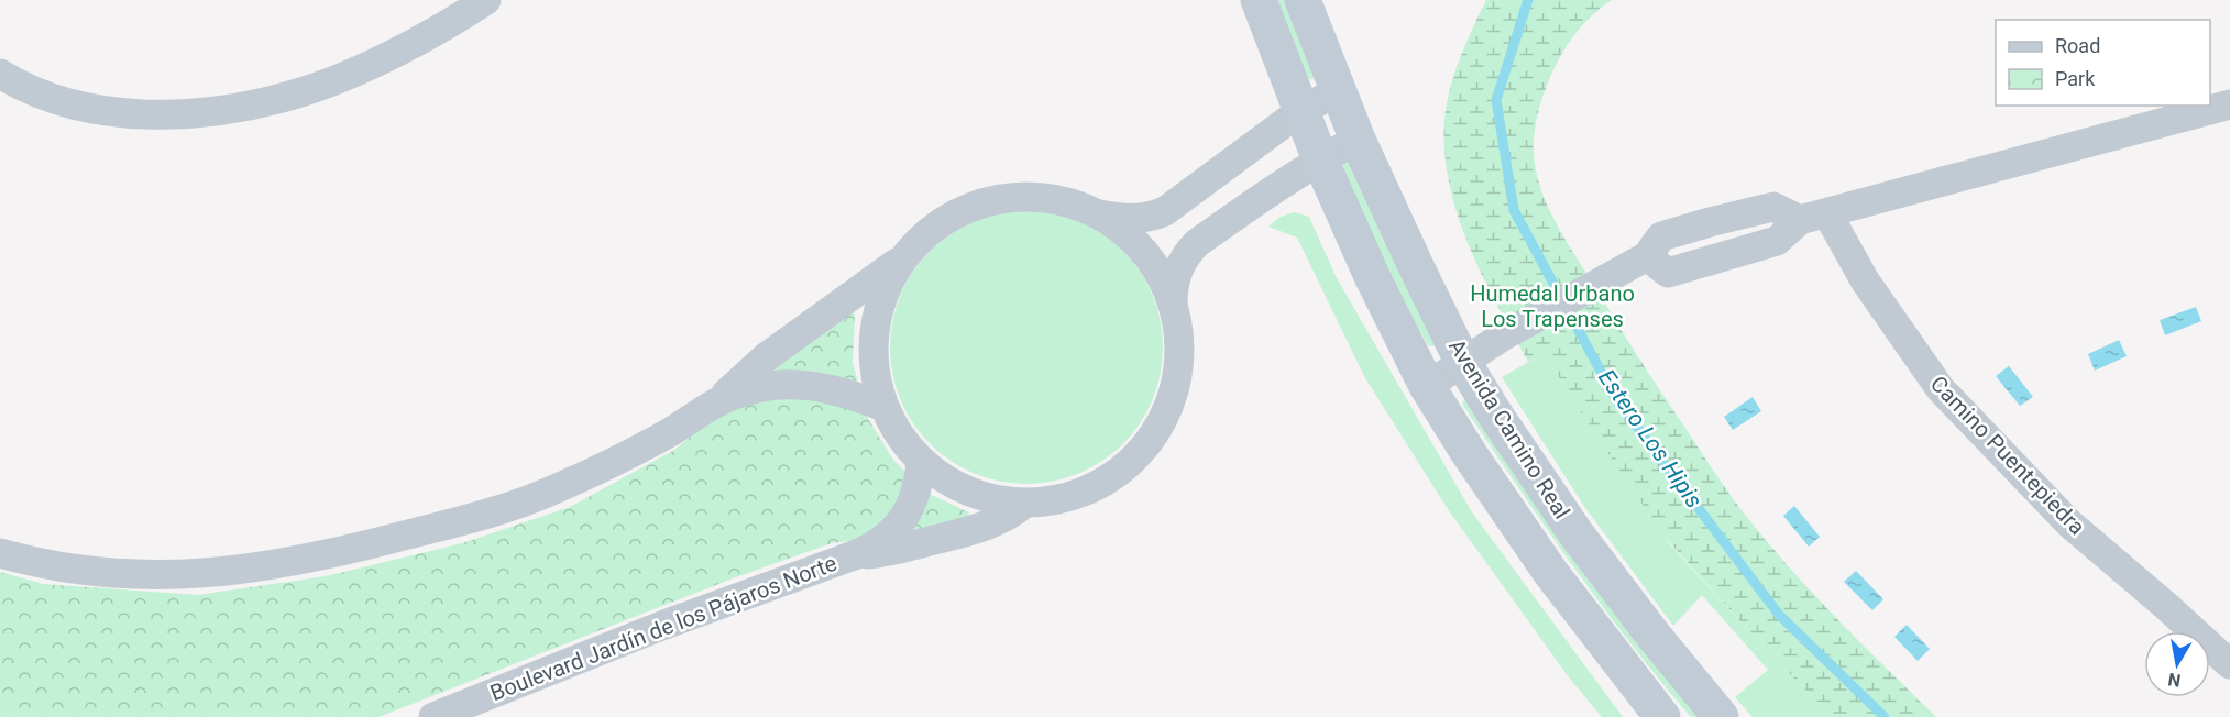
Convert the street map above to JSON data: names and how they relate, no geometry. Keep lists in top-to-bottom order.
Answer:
{
  "streets": {
    "main road": ["Avenida Camino Real"],
    "street": ["Camino Puentepiedra", "Boulevard Jardín de los Pájaros Norte"]
  },
  "water": ["Estero Los Hipis"],
  "parks": ["Humedal Urbano Los Trapenses"],
  "legend": ["Road", "Park"],
  "north": "bottom"
}
